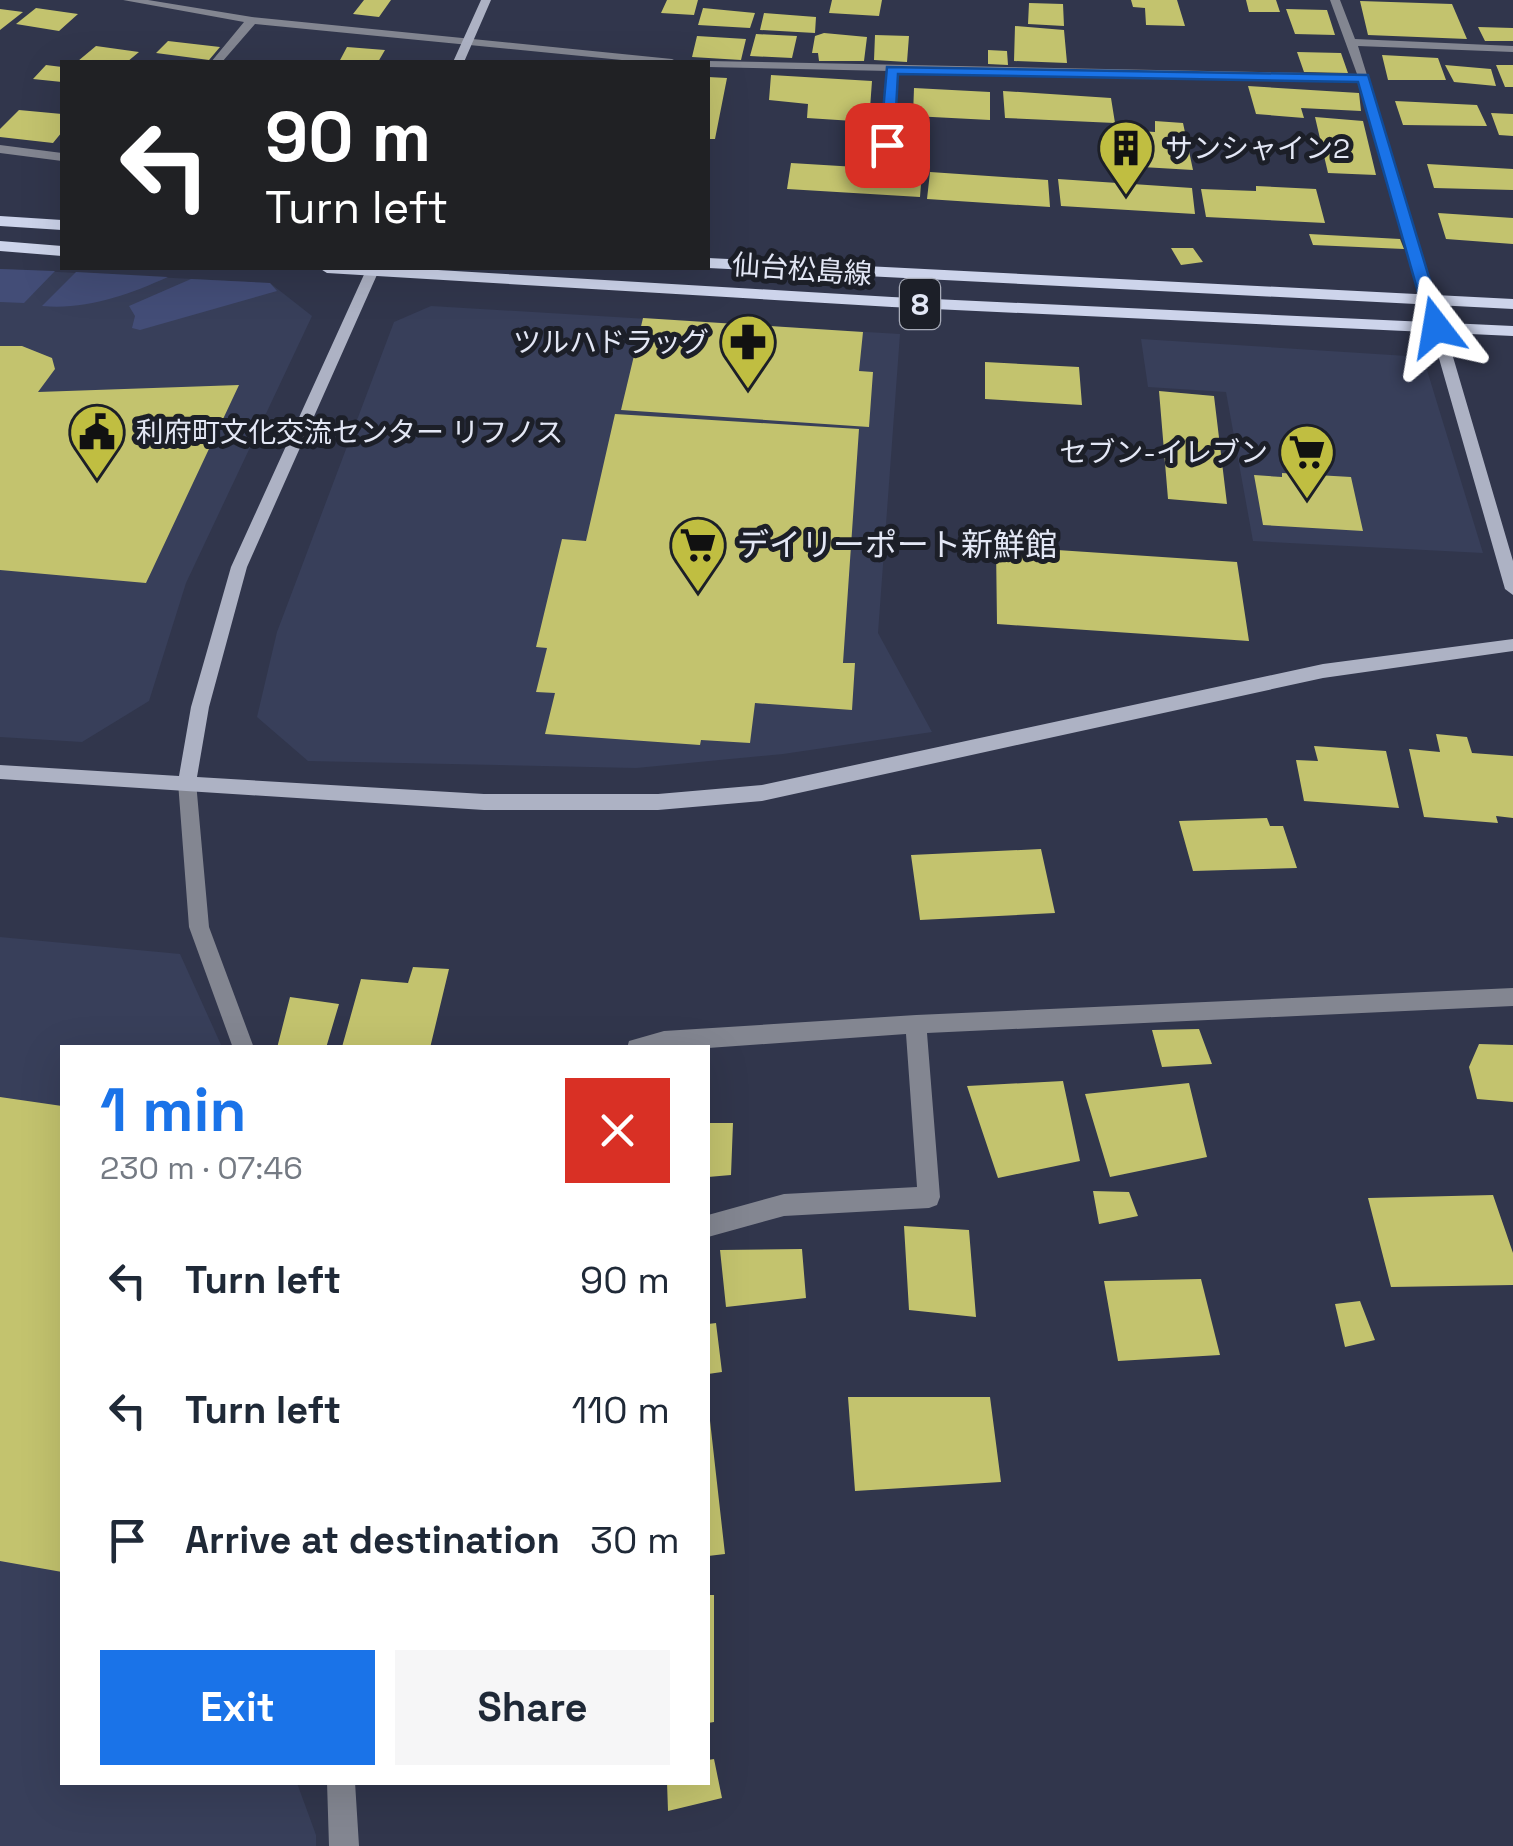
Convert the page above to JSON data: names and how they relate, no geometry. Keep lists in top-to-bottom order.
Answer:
{
  "streets": {
    "main road": ["仙台松島線", "8"]
  },
  "places": {
    "building": ["サンシャイン2"],
    "pharmacy": ["ツルハドラッグ"],
    "public building": ["利府町文化交流センター リフノス"],
    "supermarket": ["セブン-イレブン", "デイリーポート新鮮館"]
  },
  "page": {
    "turn": ["90 m", "Turn left"],
    "heading": ["1 min", "230 m · 07:46"],
    "list": [
      {
        "name": "Turn left",
        "value": "90 m"
      },
      {
        "name": "Turn left",
        "value": "110 m"
      },
      {
        "name": "Arrive at destination",
        "value": "30 m"
      }
    ],
    "buttons": ["Exit", "Share"]
  }
}
